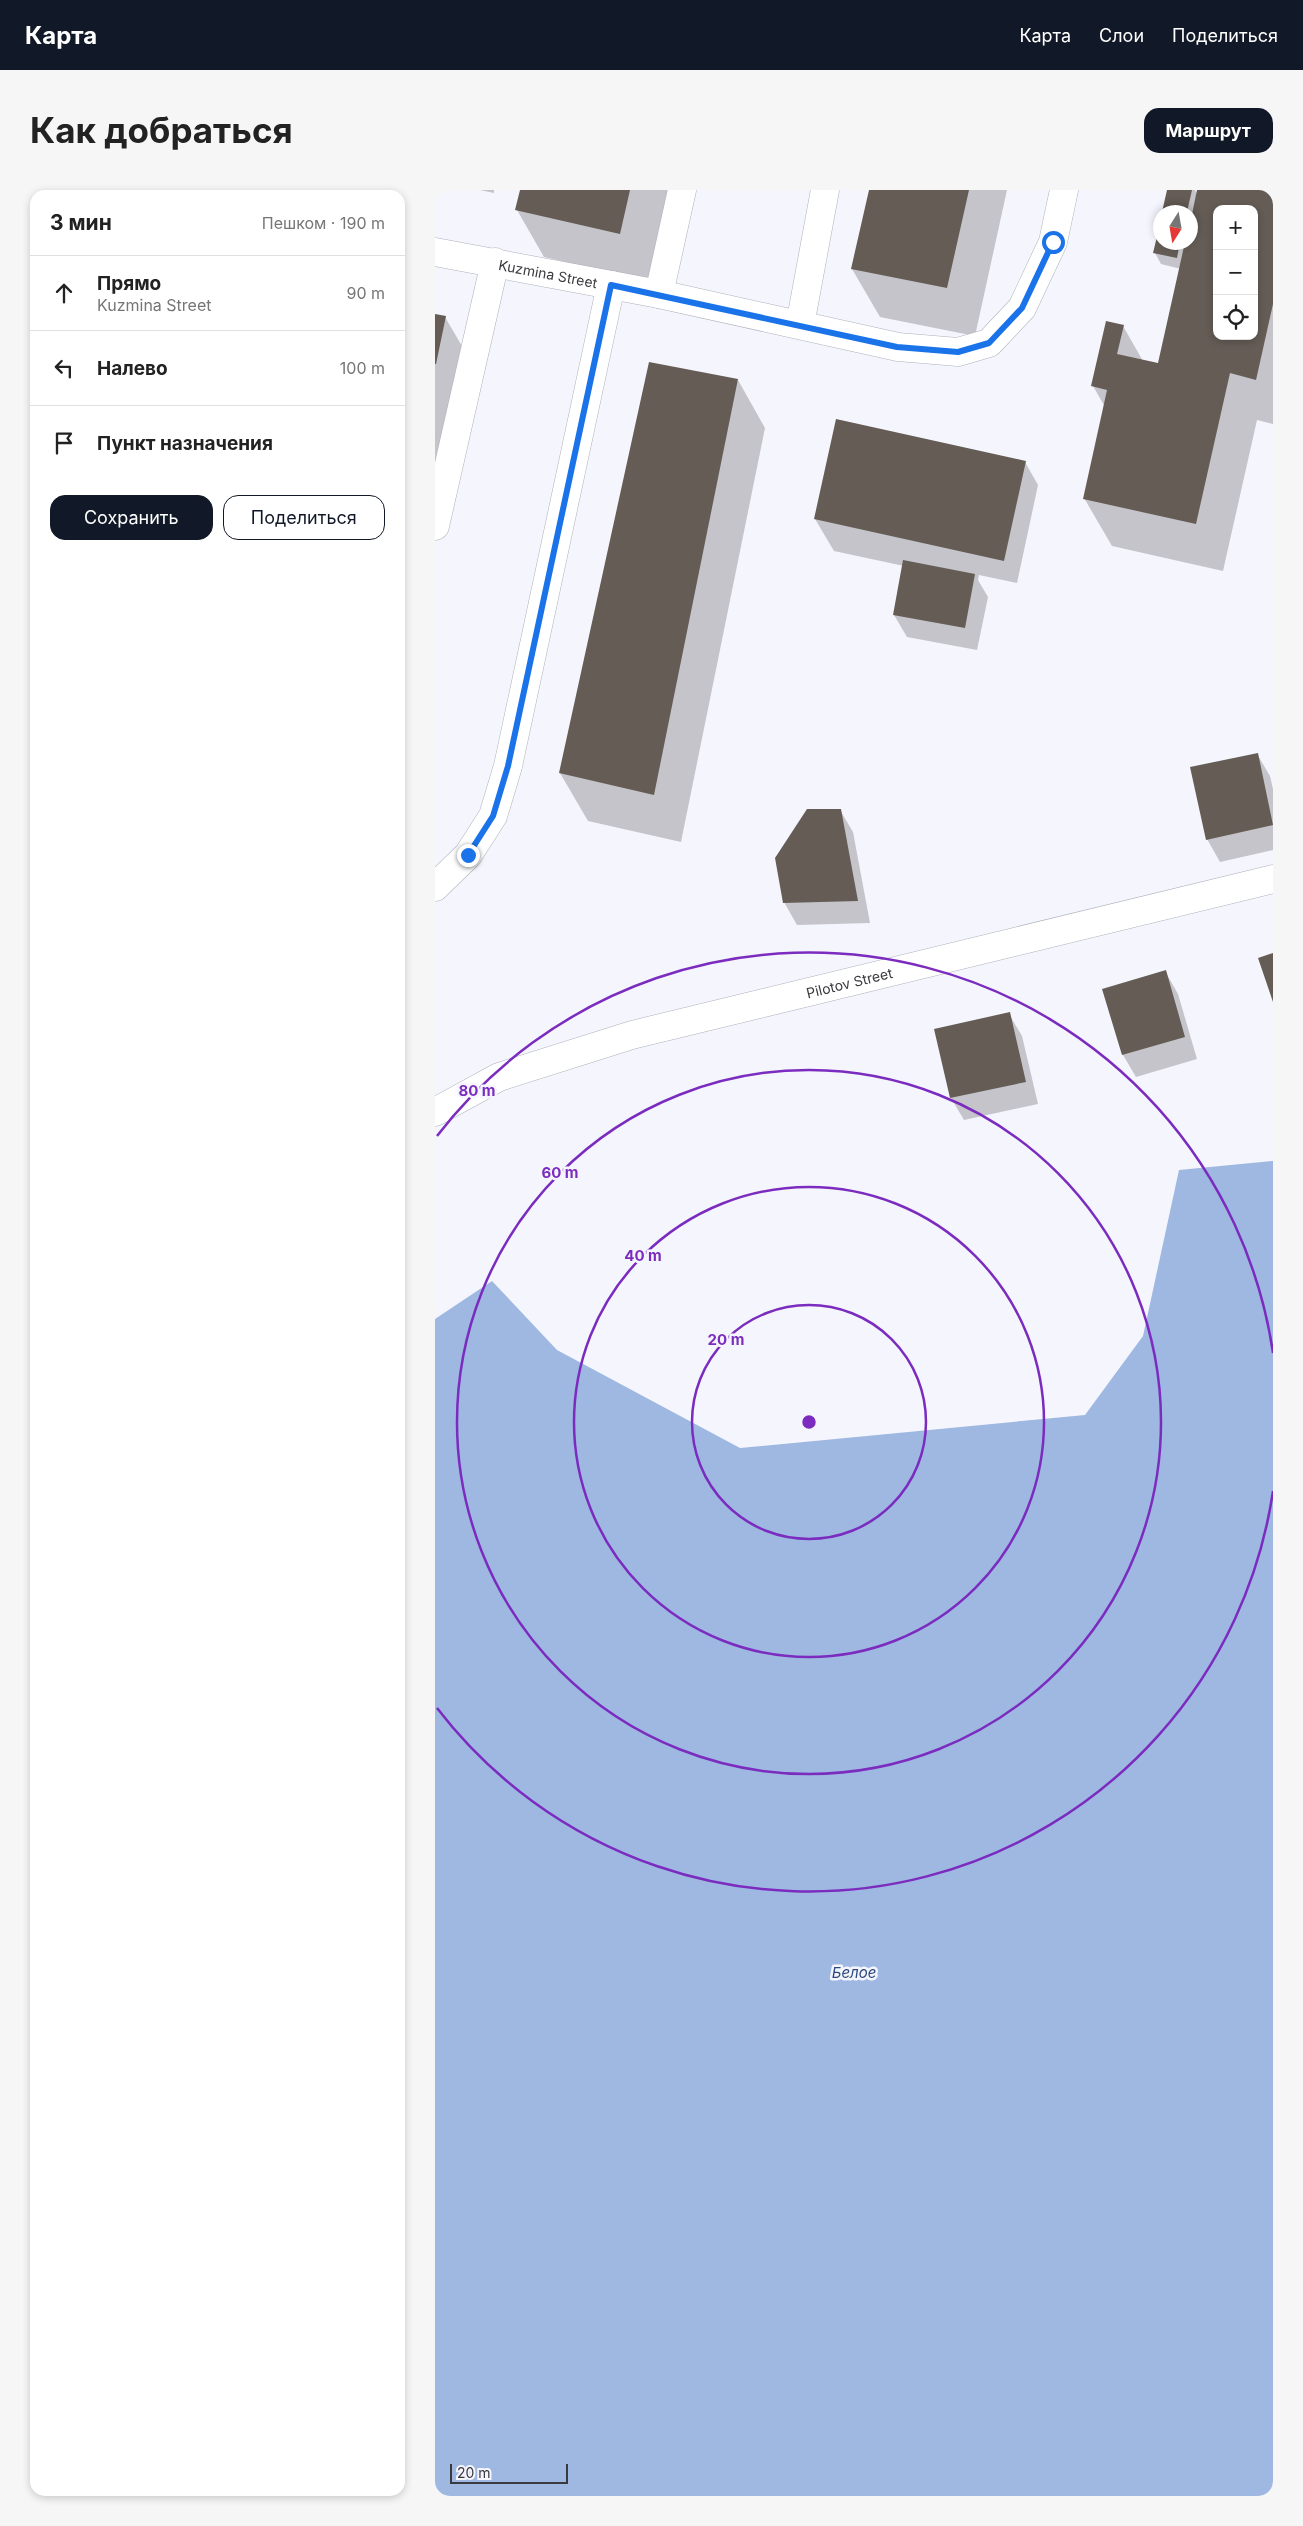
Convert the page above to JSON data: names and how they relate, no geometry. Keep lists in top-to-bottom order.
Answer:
{
  "streets": {
    "street": ["Kuzmina Street", "Pilotov Street"]
  },
  "water": ["Белое"],
  "scale_bar": "20 m",
  "north": "bottom",
  "page": {
    "header": "Карта",
    "nav": ["Карта", "Слои", "Поделиться"],
    "buttons": [
      "Маршрут",
      ["Сохранить", "Поделиться"]
    ],
    "title": "Как добраться",
    "heading": ["3 мин", "Пешком · 190 m"],
    "map_buttons": ["+", "−"],
    "list": [
      ["Прямо", "Kuzmina Street", "90 m"],
      ["Налево", "100 m"],
      "Пункт назначения"
    ],
    "scale": "20 m"
  },
  "rings": [
    "80 m",
    "60 m",
    "40 m",
    "20 m"
  ]
}
